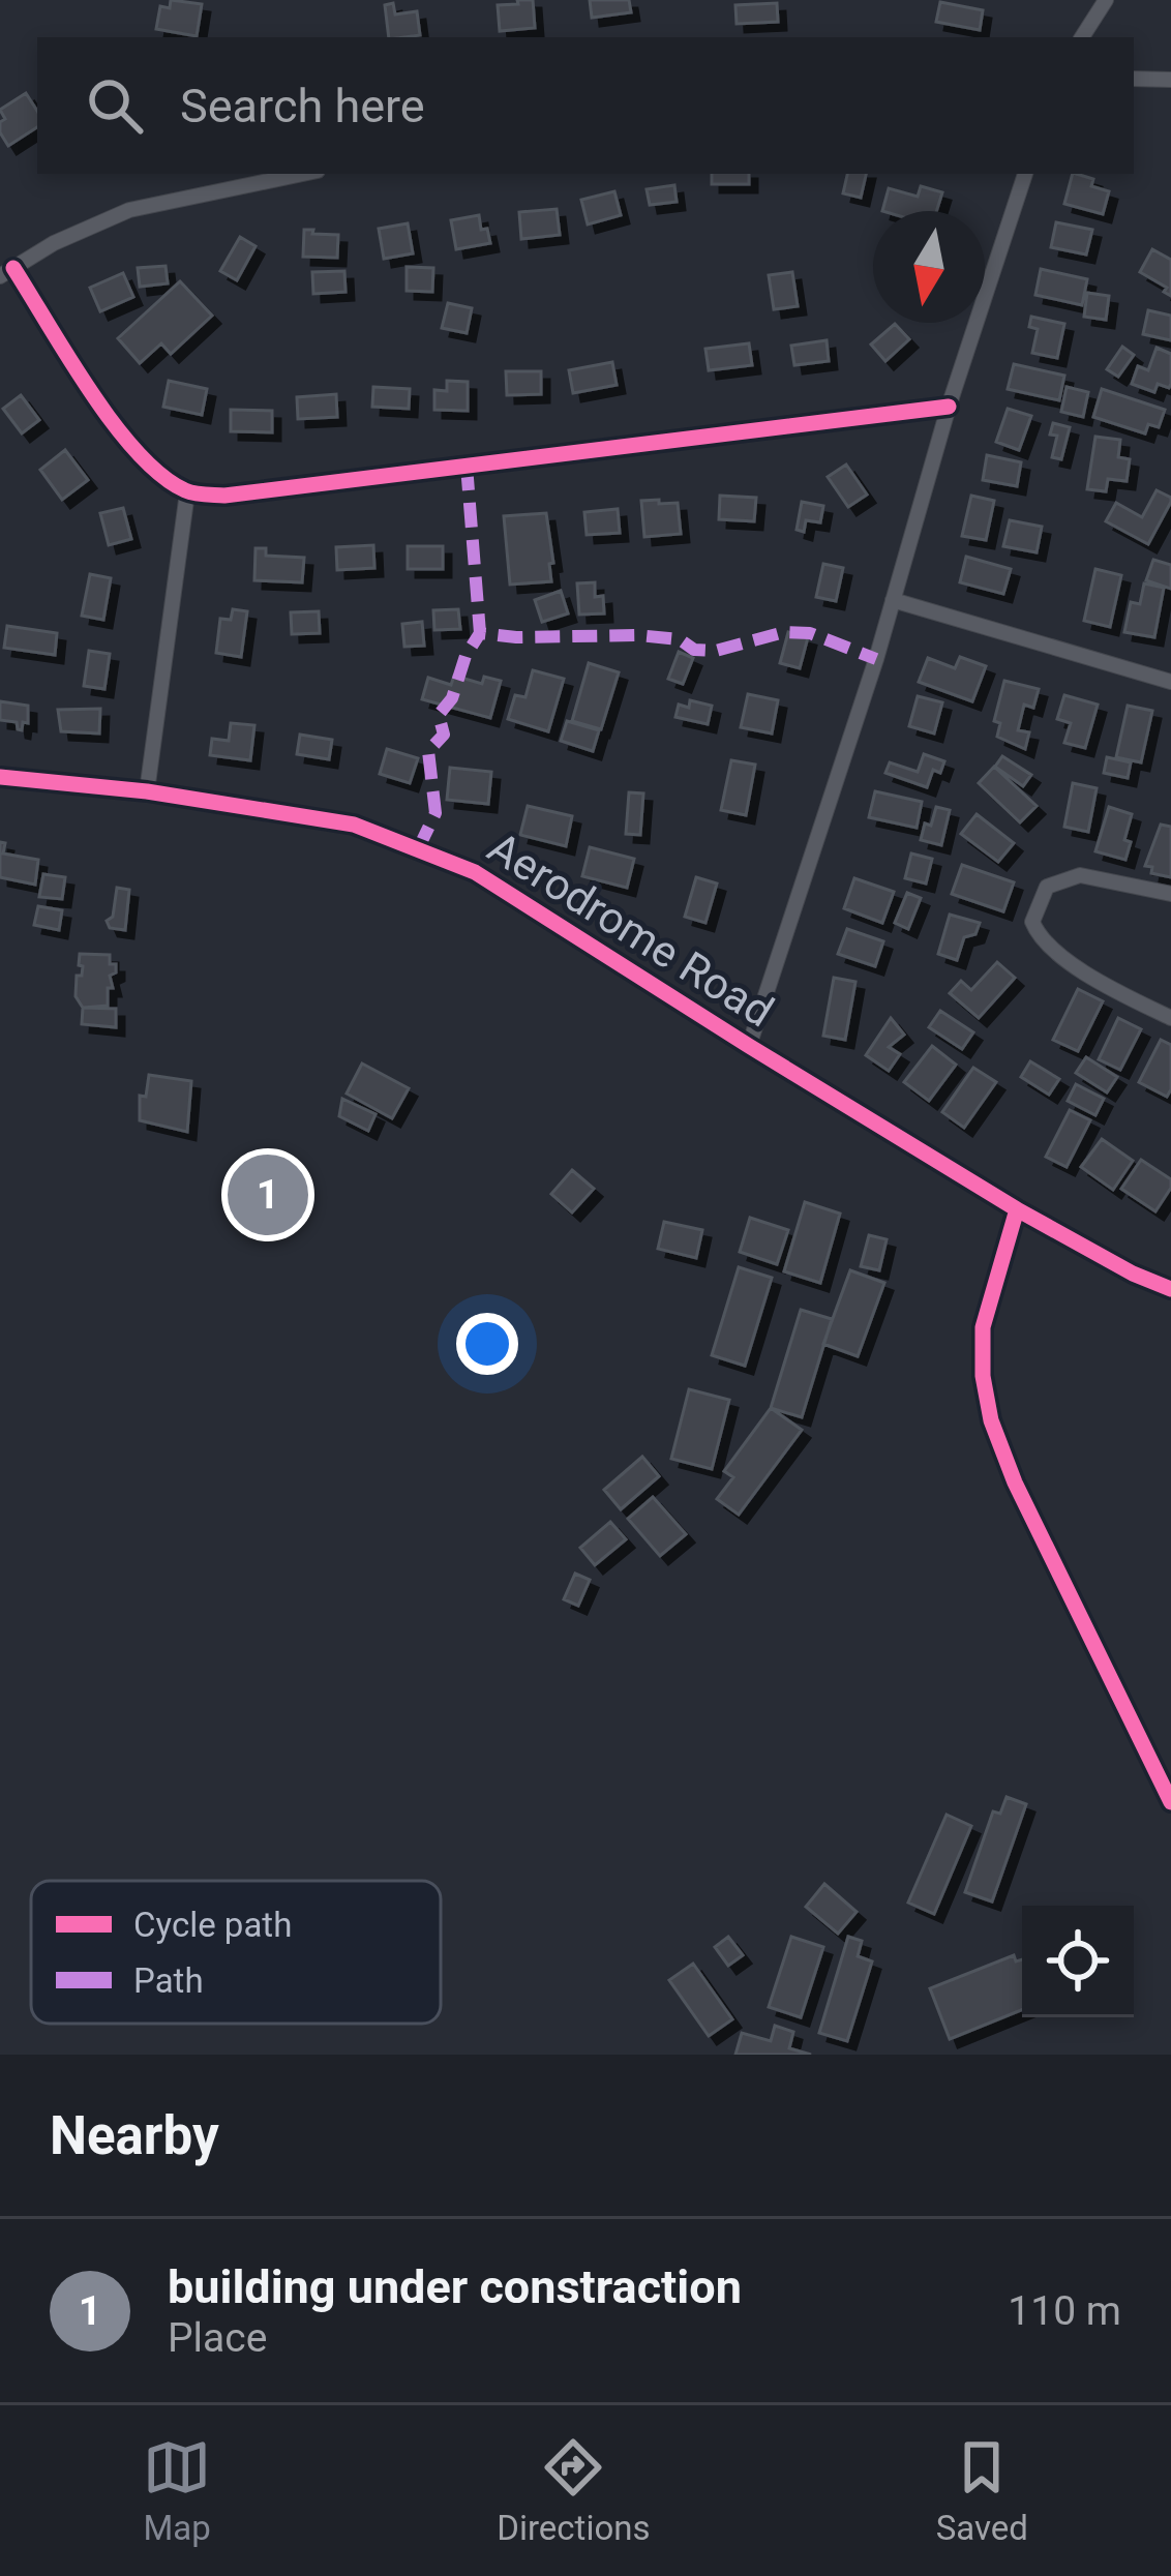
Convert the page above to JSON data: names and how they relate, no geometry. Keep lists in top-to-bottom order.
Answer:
{
  "streets": {
    "street": ["Aerodrome Road"]
  },
  "legend": ["Cycle path", "Path"],
  "north": "bottom",
  "page": {
    "search": "Search here",
    "pins": "1",
    "heading": "Nearby",
    "list": [
      {
        "mark": "1",
        "name": "building under constraction",
        "note": "Place",
        "value": "110 m"
      }
    ],
    "nav": ["Map", "Directions", "Saved"]
  }
}
